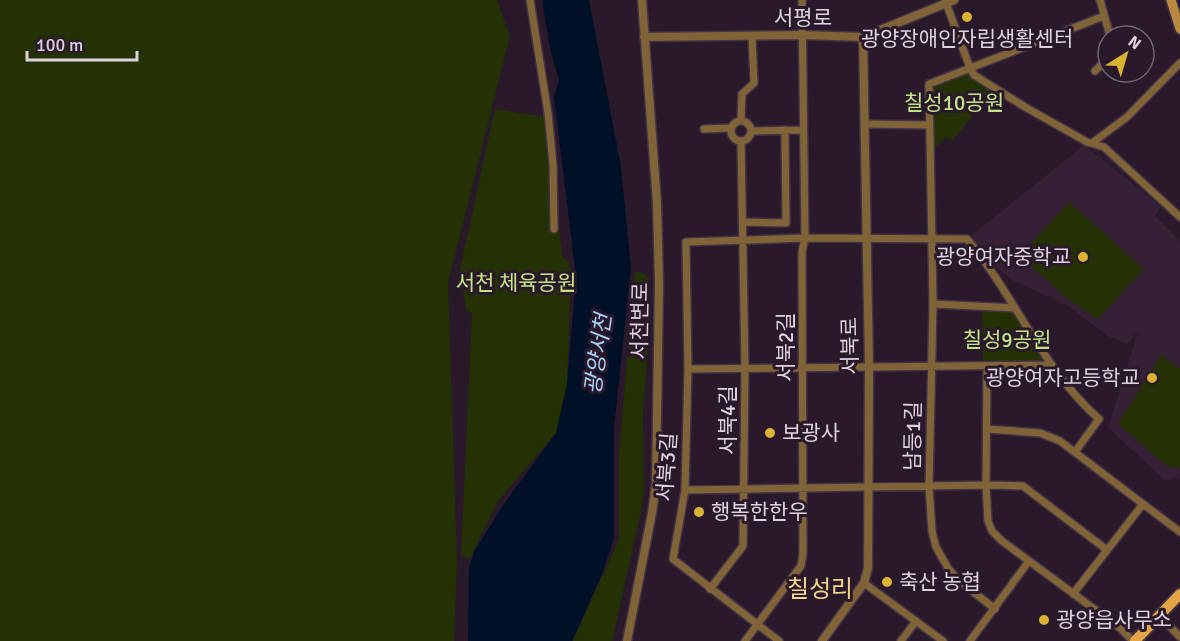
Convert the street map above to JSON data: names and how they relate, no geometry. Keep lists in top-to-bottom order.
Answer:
{
  "streets": {
    "street": [
      "서평로",
      "서천변로",
      "서북로",
      "서북2길",
      "서북4길",
      "남등1길",
      "서북3길"
    ]
  },
  "crossings": [
    ["서평로", "서천변로"],
    ["서평로", "서북로"],
    ["서평로", "서북2길"],
    ["서북2길", "서북3길"],
    ["서북4길", "서북3길"]
  ],
  "districts": ["칠성리"],
  "water": ["광양서천"],
  "parks": ["칠성10공원", "서천 체육공원", "칠성9공원"],
  "places": [
    "광양장애인자립생활센터",
    "광양여자중학교",
    "광양여자고등학교",
    "보광사",
    "행복한한우",
    "축산 농협",
    "광양읍사무소"
  ],
  "scale_bar": "100 m",
  "north": "top right"
}
